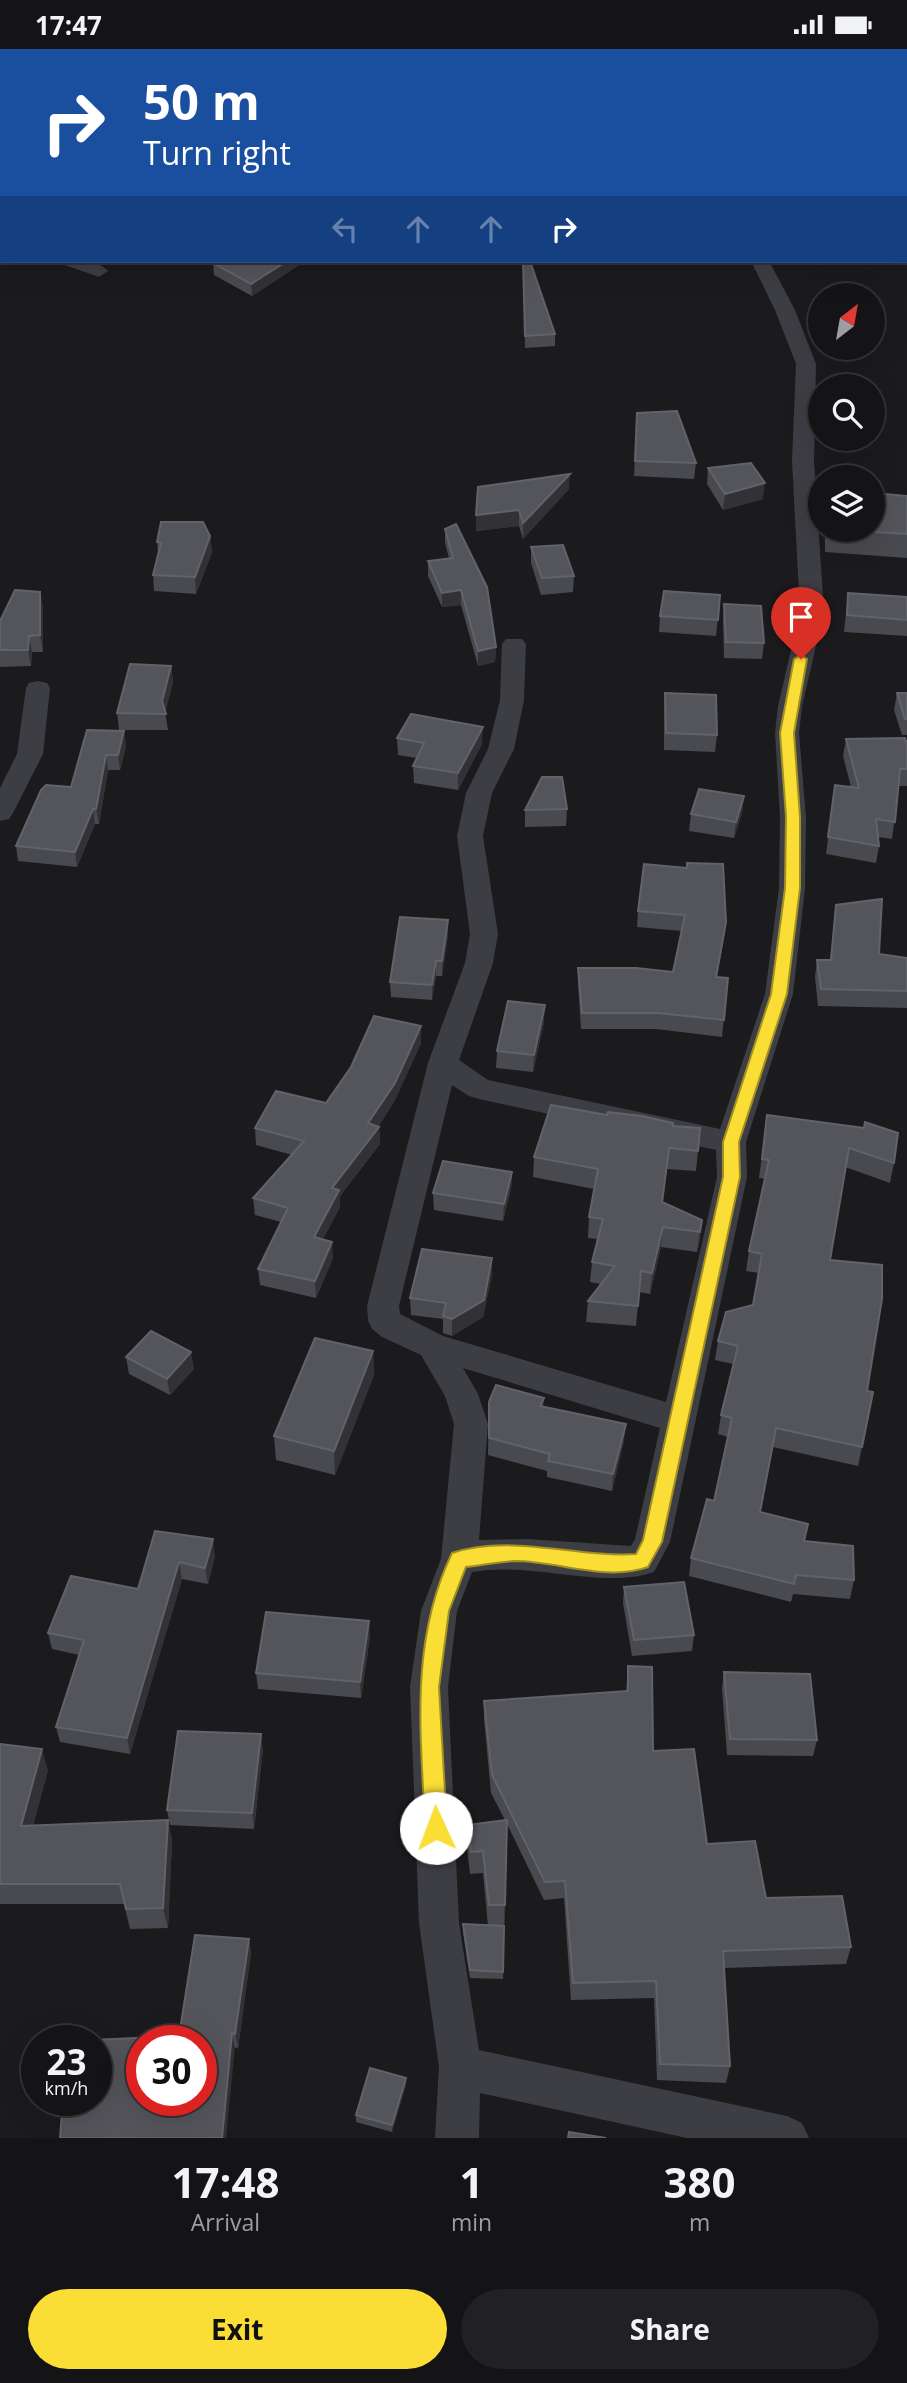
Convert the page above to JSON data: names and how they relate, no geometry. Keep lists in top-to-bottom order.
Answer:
{
  "north": "top right",
  "page": {
    "status": "17:47",
    "turn": ["50 m", "Turn right"],
    "speed": "23 km/h",
    "limit": "30",
    "eta": [
      "17:48",
      "Arrival",
      "1",
      "min",
      "380",
      "m"
    ],
    "buttons": ["Exit", "Share"]
  }
}
